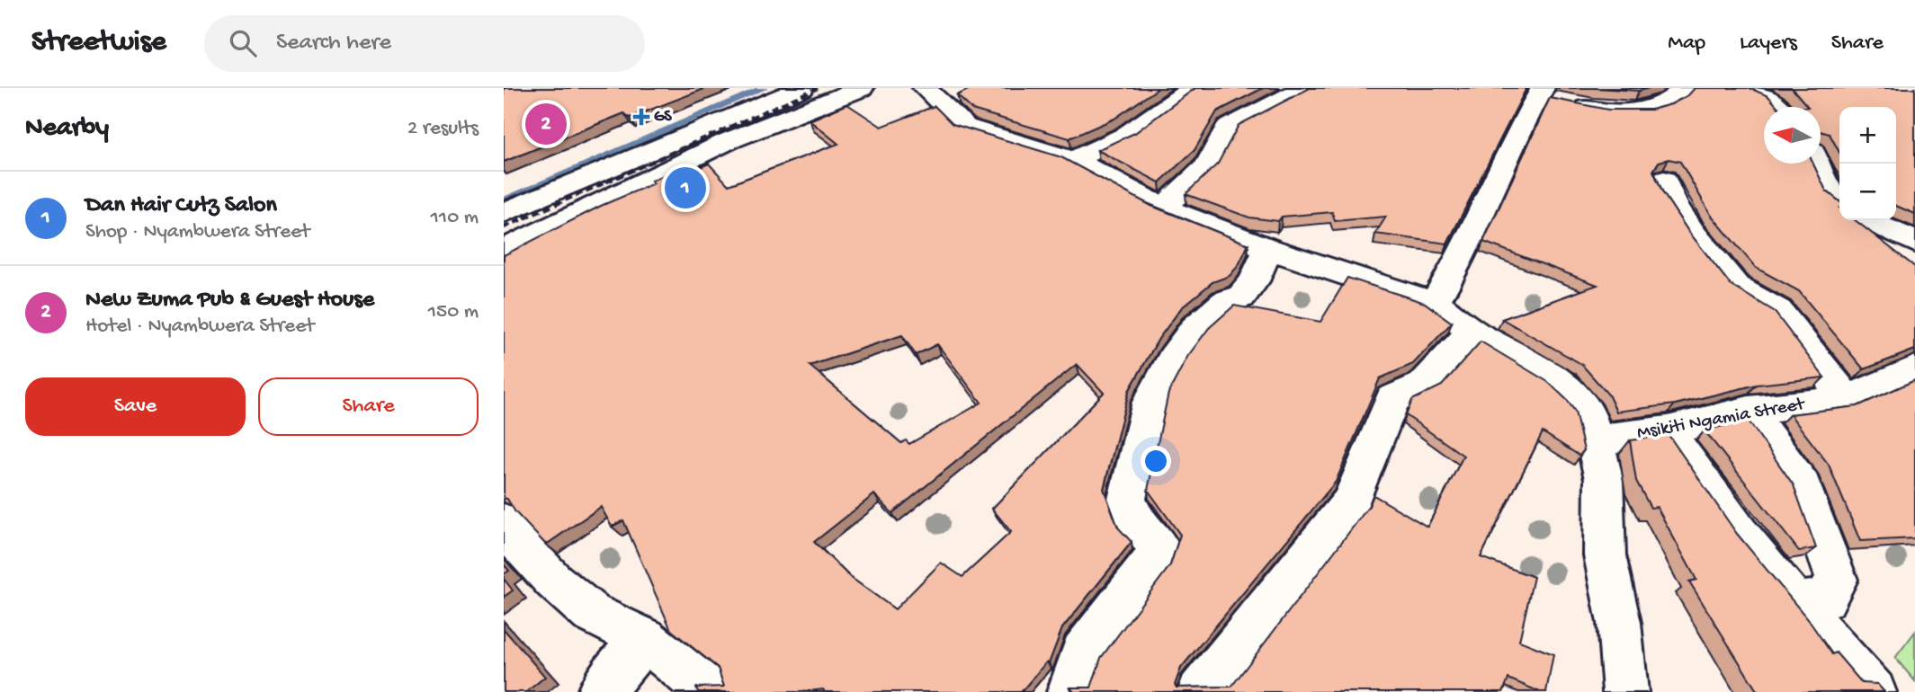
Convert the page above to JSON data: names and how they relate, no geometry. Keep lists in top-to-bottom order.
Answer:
{
  "streets": {
    "street": ["Msikiti Ngamia Street"]
  },
  "places": {
    "health": ["GS"]
  },
  "north": "left",
  "page": {
    "header": "Streetwise",
    "search": "Search here",
    "nav": ["Map", "Layers", "Share"],
    "heading": ["Nearby", "2 results"],
    "pins": ["2", "1"],
    "map_buttons": ["+", "−"],
    "list": [
      {
        "mark": "1",
        "name": "Dan Hair Cutz Salon",
        "note": "Shop · Nyambwera Street",
        "value": "110 m"
      },
      {
        "mark": "2",
        "name": "New Zuma Pub & Guest House",
        "note": "Hotel · Nyambwera Street",
        "value": "150 m"
      }
    ],
    "buttons": ["Save", "Share"]
  }
}
